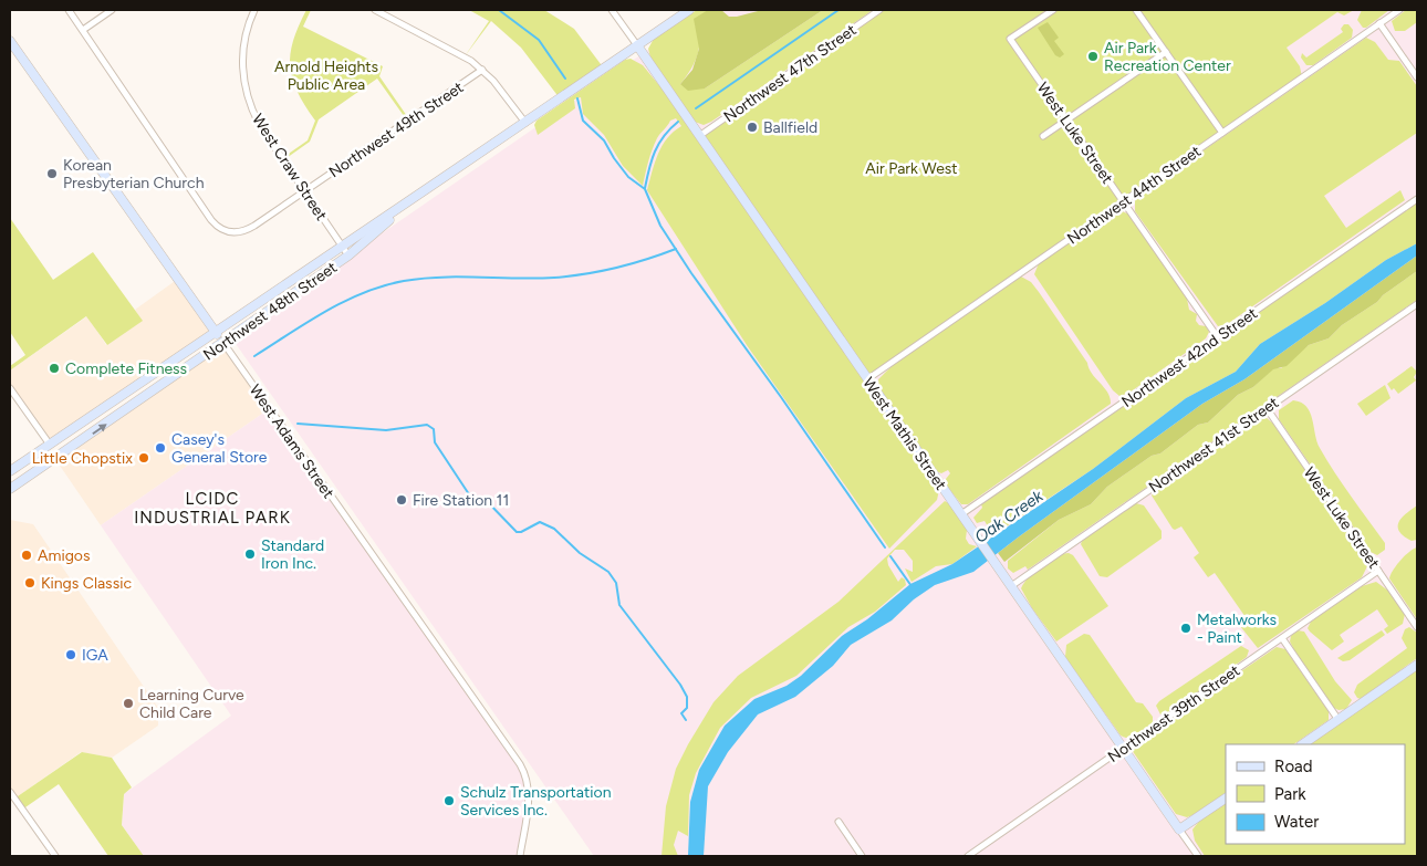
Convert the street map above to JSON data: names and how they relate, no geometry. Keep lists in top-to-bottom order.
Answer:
{
  "streets": {
    "main road": ["Northwest 48th Street", "West Mathis Street", "West Adams Street"],
    "street": [
      "Northwest 47th Street",
      "Northwest 49th Street",
      "West Luke Street",
      "West Craw Street",
      "Northwest 44th Street",
      "Northwest 42nd Street",
      "Northwest 41st Street",
      "Northwest 39th Street"
    ]
  },
  "crossings": [
    ["Northwest 47th Street", "West Mathis Street"],
    ["Northwest 49th Street", "West Craw Street"],
    ["West Luke Street", "Northwest 44th Street"],
    ["West Luke Street", "Northwest 42nd Street"],
    ["West Luke Street", "Northwest 41st Street"],
    ["West Luke Street", "Northwest 39th Street"],
    ["West Craw Street", "Northwest 48th Street"],
    ["Northwest 44th Street", "West Mathis Street"],
    ["Northwest 48th Street", "West Mathis Street"],
    ["Northwest 48th Street", "West Adams Street"],
    ["Northwest 42nd Street", "West Mathis Street"],
    ["West Mathis Street", "Northwest 41st Street"],
    ["West Mathis Street", "Northwest 39th Street"]
  ],
  "districts": ["LCIDC INDUSTRIAL PARK"],
  "water": ["Oak Creek"],
  "parks": ["Arnold Heights Public Area", "Air Park West"],
  "places": [
    "Air Park Recreation Center",
    "Ballfield",
    "Korean Presbyterian Church",
    "Complete Fitness",
    "Casey's General Store",
    "Little Chopstix",
    "Fire Station 11",
    "Standard Iron Inc.",
    "Amigos",
    "Kings Classic",
    "Metalworks - Paint",
    "IGA",
    "Learning Curve Child Care",
    "Schulz Transportation Services Inc."
  ],
  "legend": ["Road", "Park", "Water"]
}
